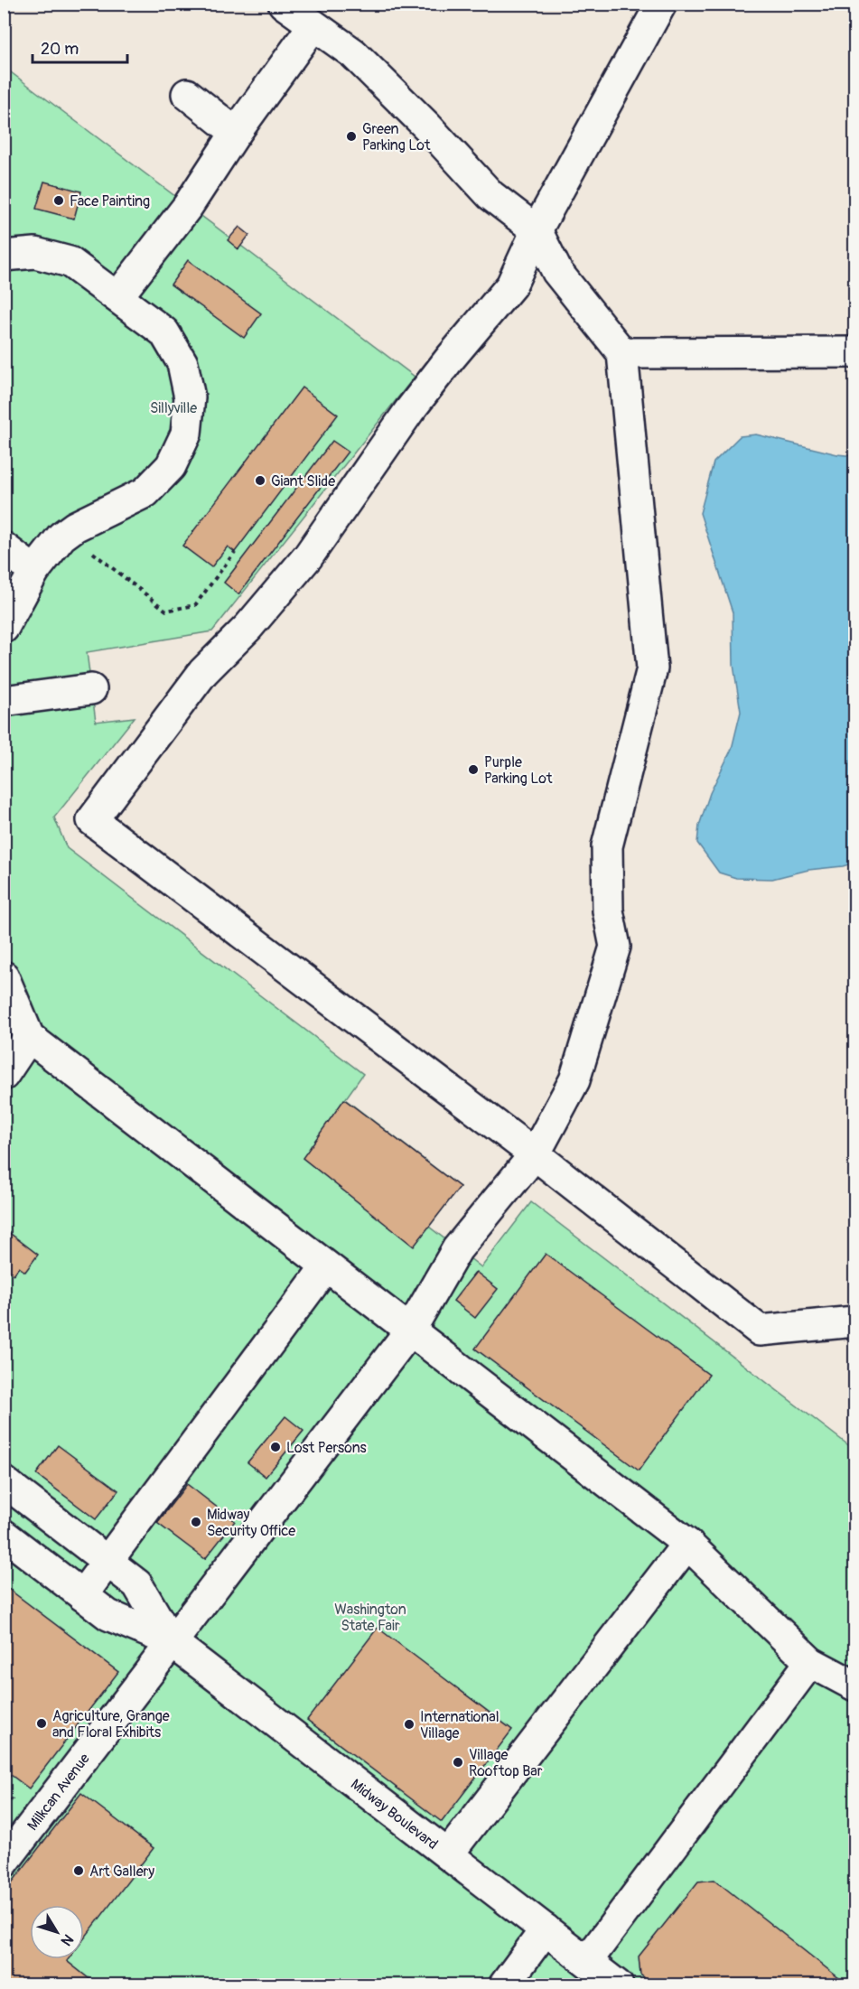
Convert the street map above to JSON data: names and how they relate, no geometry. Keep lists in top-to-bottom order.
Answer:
{
  "streets": {
    "street": ["Milkcan Avenue", "Midway Boulevard"]
  },
  "crossings": [
    ["Milkcan Avenue", "Midway Boulevard"]
  ],
  "parks": ["Sillyville", "Washington State Fair"],
  "places": [
    "Green Parking Lot",
    "Face Painting",
    "Giant Slide",
    "Purple Parking Lot",
    "Lost Persons",
    "Midway Security Office",
    "Agriculture, Grange and Floral Exhibits",
    "International Village",
    "Village Rooftop Bar",
    "Art Gallery"
  ],
  "scale_bar": "20 m",
  "north": "bottom right"
}
